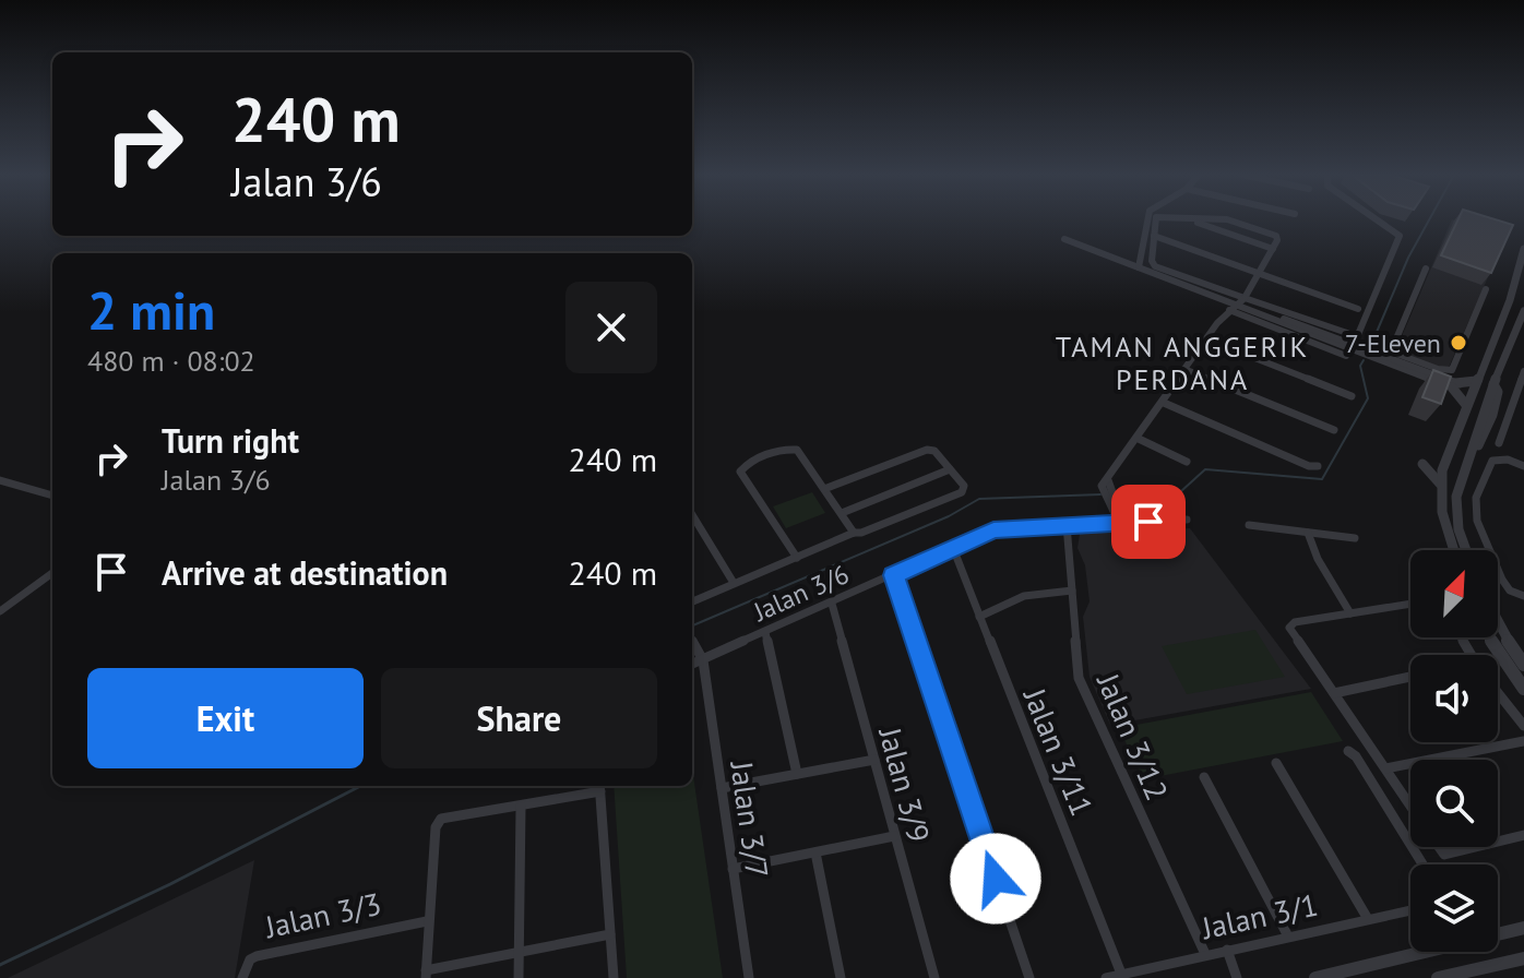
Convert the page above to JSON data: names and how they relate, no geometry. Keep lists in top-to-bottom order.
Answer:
{
  "streets": {
    "street": [
      "Jalan 3/6",
      "Jalan 3/12",
      "Jalan 3/11",
      "Jalan 3/9",
      "Jalan 3/7",
      "Jalan 3/3",
      "Jalan 3/1"
    ]
  },
  "crossings": [
    ["Jalan 3/6", "Jalan 3/12"],
    ["Jalan 3/6", "Jalan 3/11"],
    ["Jalan 3/6", "Jalan 3/9"],
    ["Jalan 3/6", "Jalan 3/7"],
    ["Jalan 3/12", "Jalan 3/1"],
    ["Jalan 3/11", "Jalan 3/1"]
  ],
  "districts": ["TAMAN ANGGERIK PERDANA"],
  "places": ["7-Eleven"],
  "north": "top right",
  "page": {
    "turn": ["240 m", "Jalan 3/6"],
    "heading": ["2 min", "480 m · 08:02"],
    "list": [
      {
        "name": "Turn right",
        "note": "Jalan 3/6",
        "value": "240 m"
      },
      {
        "name": "Arrive at destination",
        "value": "240 m"
      }
    ],
    "buttons": ["Exit", "Share"]
  }
}
